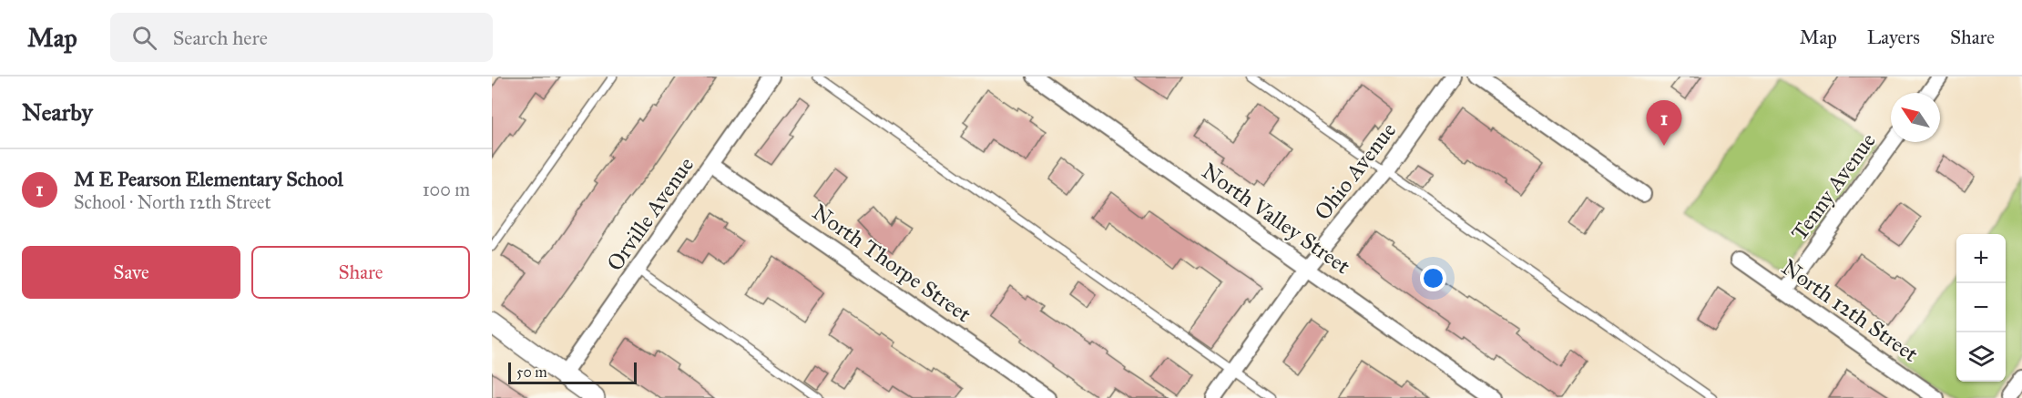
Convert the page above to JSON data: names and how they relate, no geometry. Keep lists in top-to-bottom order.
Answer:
{
  "streets": {
    "street": [
      "Ohio Avenue",
      "Tenny Avenue",
      "Orville Avenue",
      "North Valley Street",
      "North Thorpe Street",
      "North 12th Street"
    ]
  },
  "crossings": [
    ["Ohio Avenue", "North Valley Street"],
    ["Tenny Avenue", "North 12th Street"],
    ["Orville Avenue", "North Thorpe Street"]
  ],
  "scale_bar": "50 m",
  "north": "top left",
  "page": {
    "header": "Map",
    "search": "Search here",
    "nav": ["Map", "Layers", "Share"],
    "heading": "Nearby",
    "pins": "1",
    "list": [
      {
        "mark": "1",
        "name": "M E Pearson Elementary School",
        "note": "School · North 12th Street",
        "value": "100 m"
      }
    ],
    "buttons": ["Save", "Share"],
    "map_buttons": ["+", "−"],
    "scale": "50 m"
  }
}
